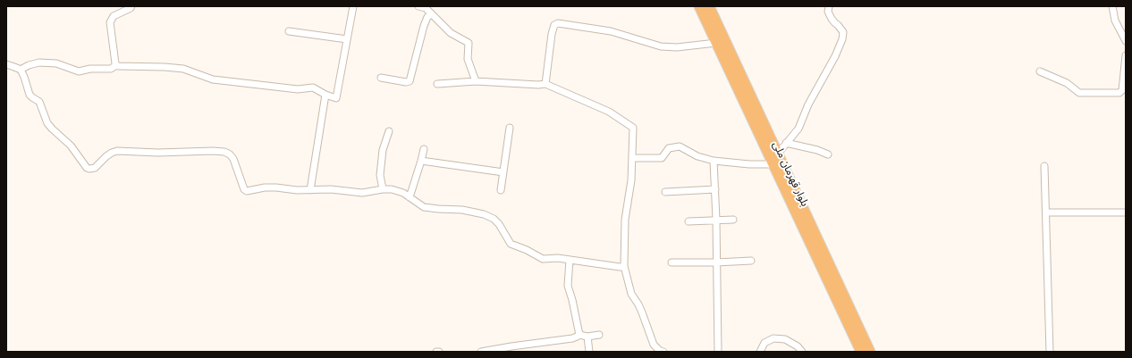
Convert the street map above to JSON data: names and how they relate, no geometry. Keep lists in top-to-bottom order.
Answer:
{
  "streets": {
    "highway": ["بلوار قهرمان ملی"]
  }
}
